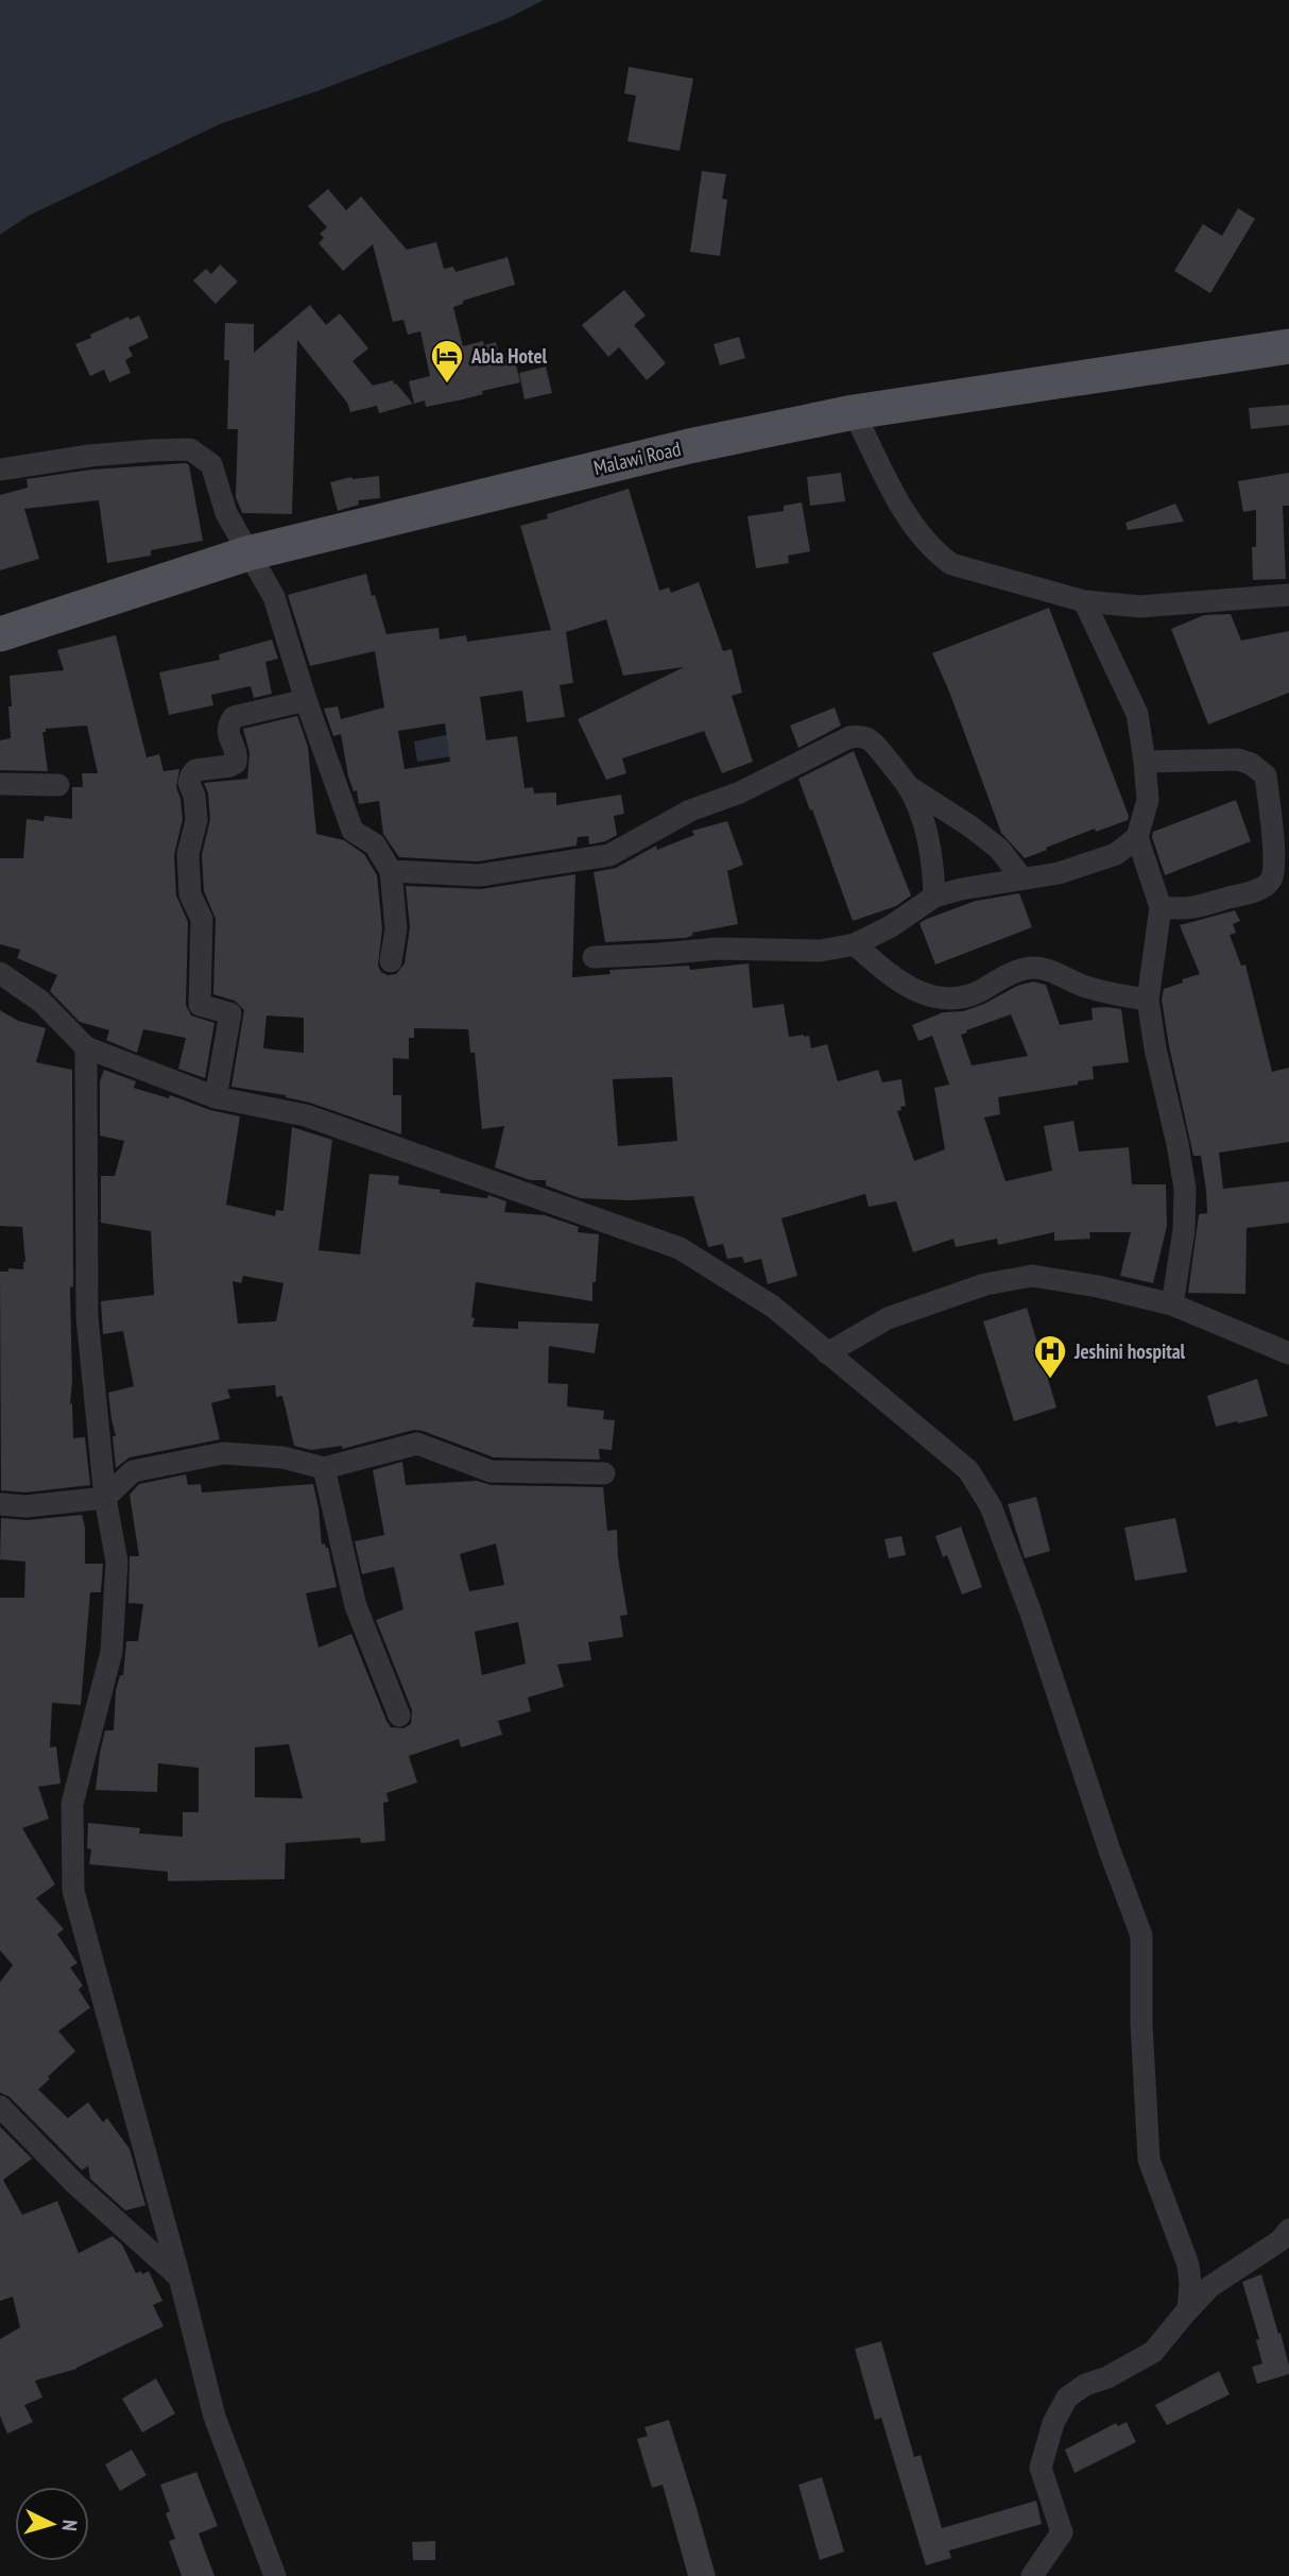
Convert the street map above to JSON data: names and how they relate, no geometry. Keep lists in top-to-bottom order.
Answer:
{
  "streets": {
    "main road": ["Malawi Road"]
  },
  "places": {
    "hotel": ["Abla Hotel"],
    "hospital": ["Jeshini hospital"]
  },
  "north": "right"
}
